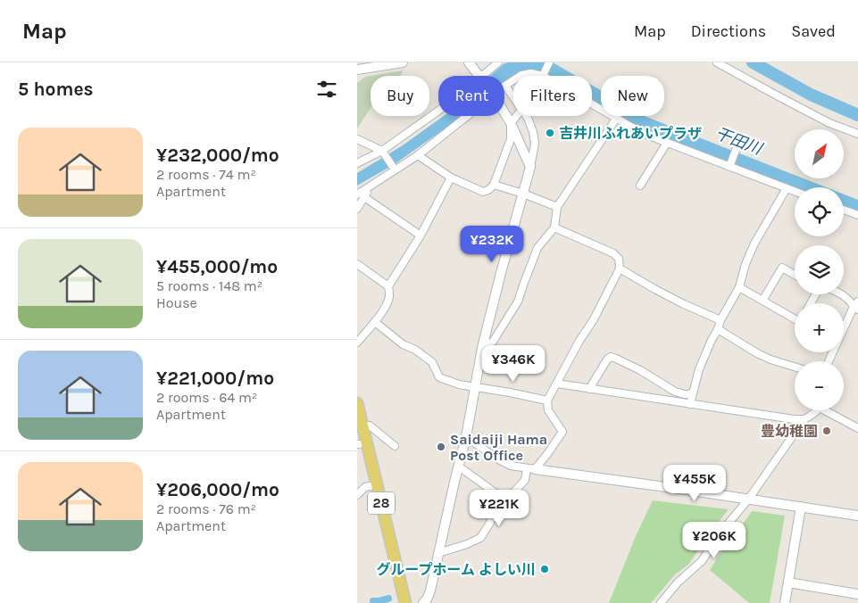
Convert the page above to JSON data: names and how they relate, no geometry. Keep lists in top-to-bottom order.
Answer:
{
  "streets": {
    "main road": ["28"]
  },
  "water": ["干田川"],
  "places": [
    "吉井川ふれあいプラザ",
    "豊幼稚園",
    "Saidaiji Hama Post Office",
    "グループホーム よしい川"
  ],
  "north": "top right",
  "page": {
    "header": "Map",
    "nav": ["Map", "Directions", "Saved"],
    "heading": "5 homes",
    "chip": [
      "Buy",
      "Rent",
      "Filters",
      "New"
    ],
    "list": [
      {
        "name": "¥232,000/mo",
        "note": "2 rooms · 74 m² · Apartment"
      },
      {
        "name": "¥455,000/mo",
        "note": "5 rooms · 148 m² · House"
      },
      {
        "name": "¥221,000/mo",
        "note": "2 rooms · 64 m² · Apartment"
      },
      {
        "name": "¥206,000/mo",
        "note": "2 rooms · 76 m² · Apartment"
      }
    ],
    "map_buttons": ["+", "−"],
    "price": [
      "¥232K",
      "¥346K",
      "¥455K",
      "¥221K",
      "¥206K"
    ]
  }
}
